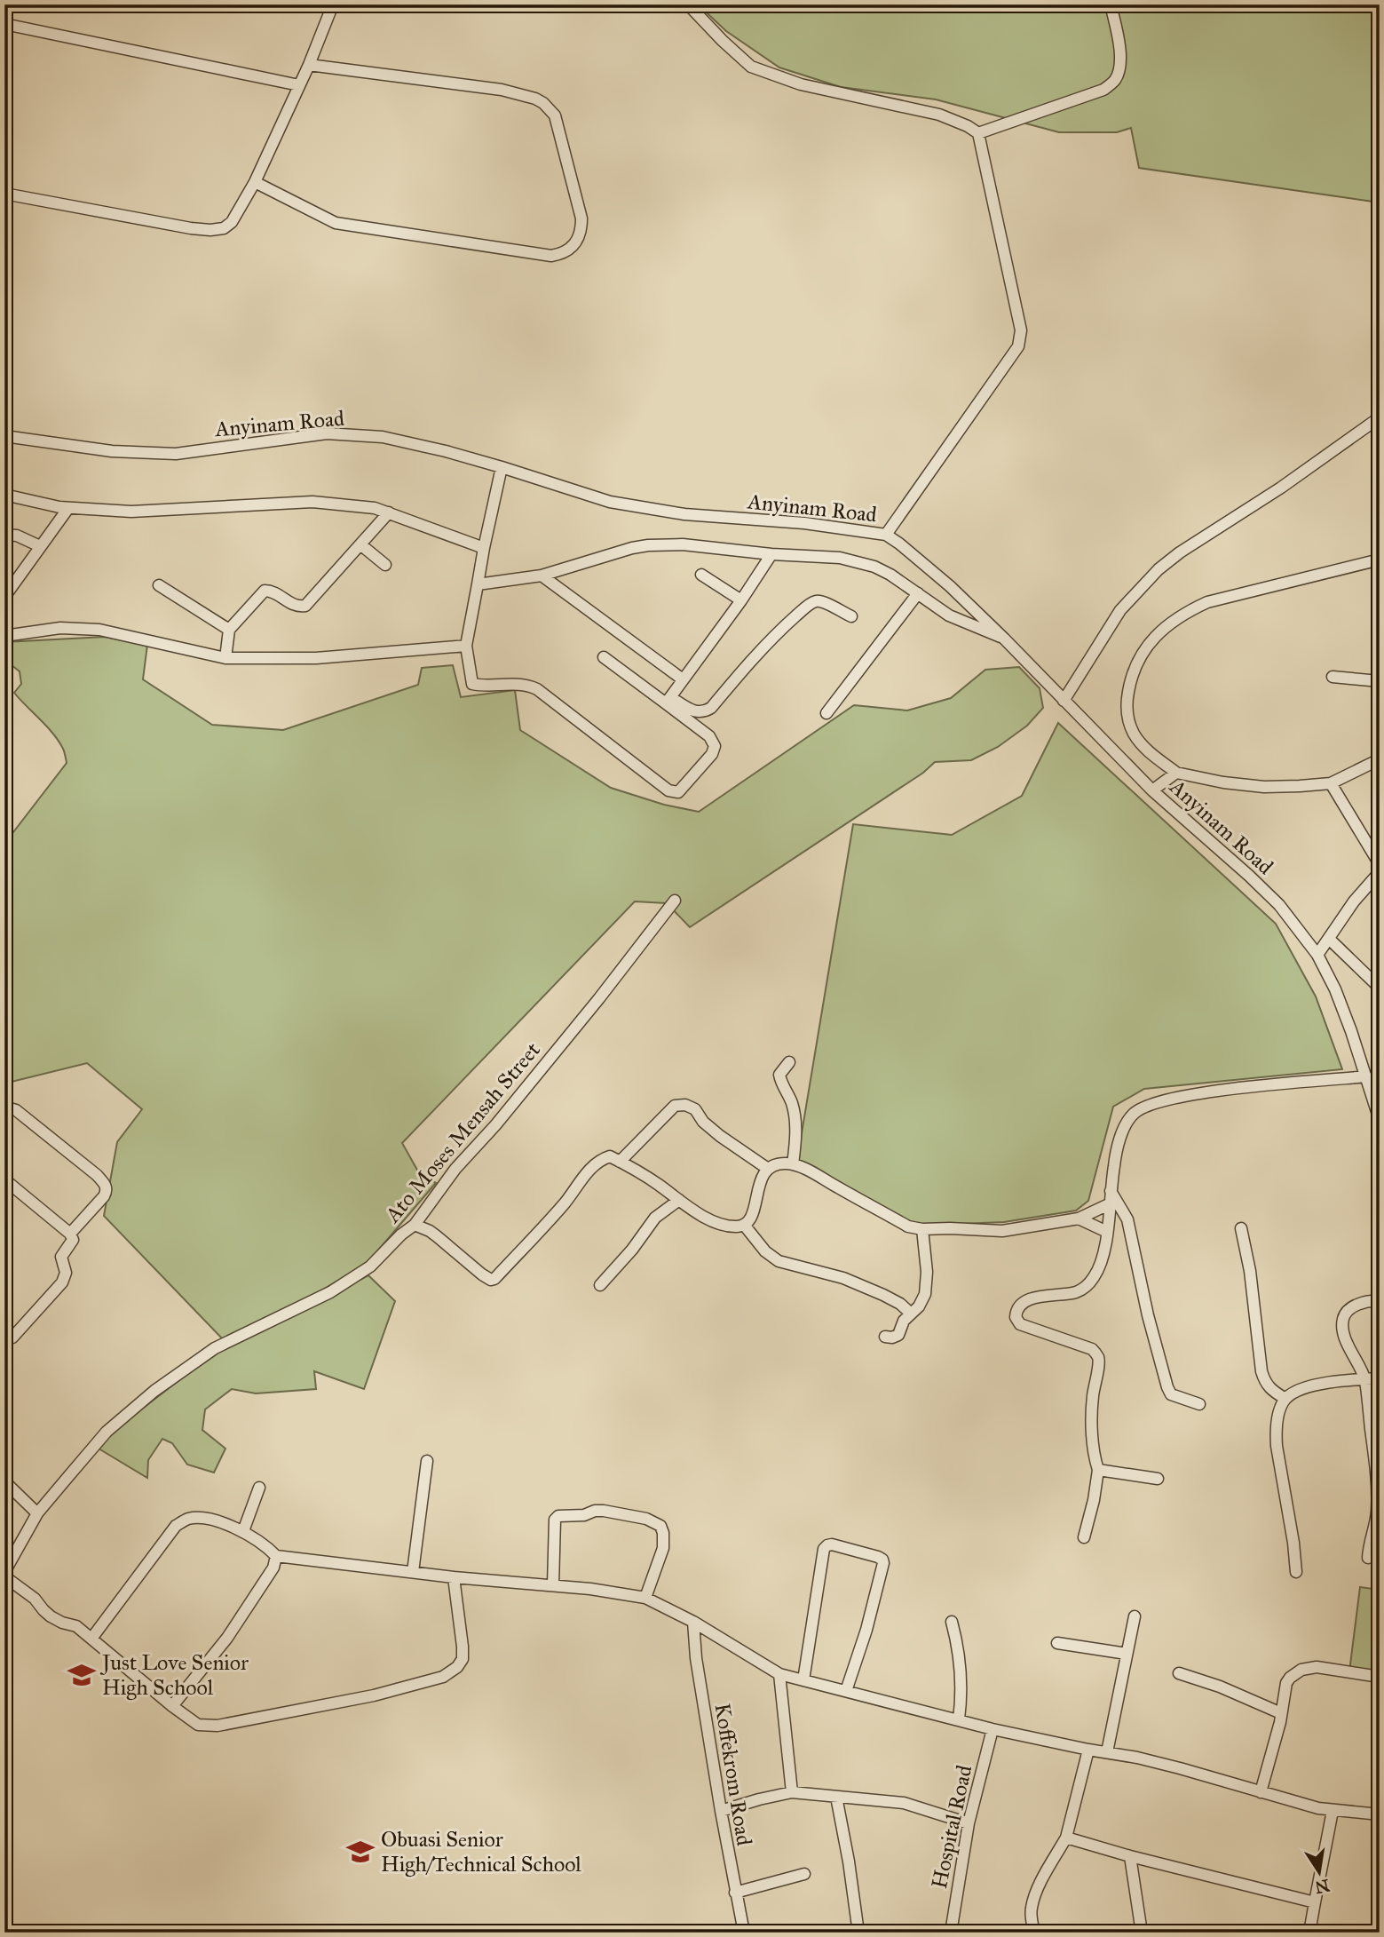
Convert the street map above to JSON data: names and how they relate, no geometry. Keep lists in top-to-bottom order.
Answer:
{
  "streets": {
    "street": [
      "Anyinam Road",
      "Ato Moses Mensah Street",
      "Koffekrom Road",
      "Hospital Road"
    ]
  },
  "places": {
    "school or university": ["Just Love Senior High School", "Obuasi Senior High/Technical School"]
  },
  "north": "bottom"
}
